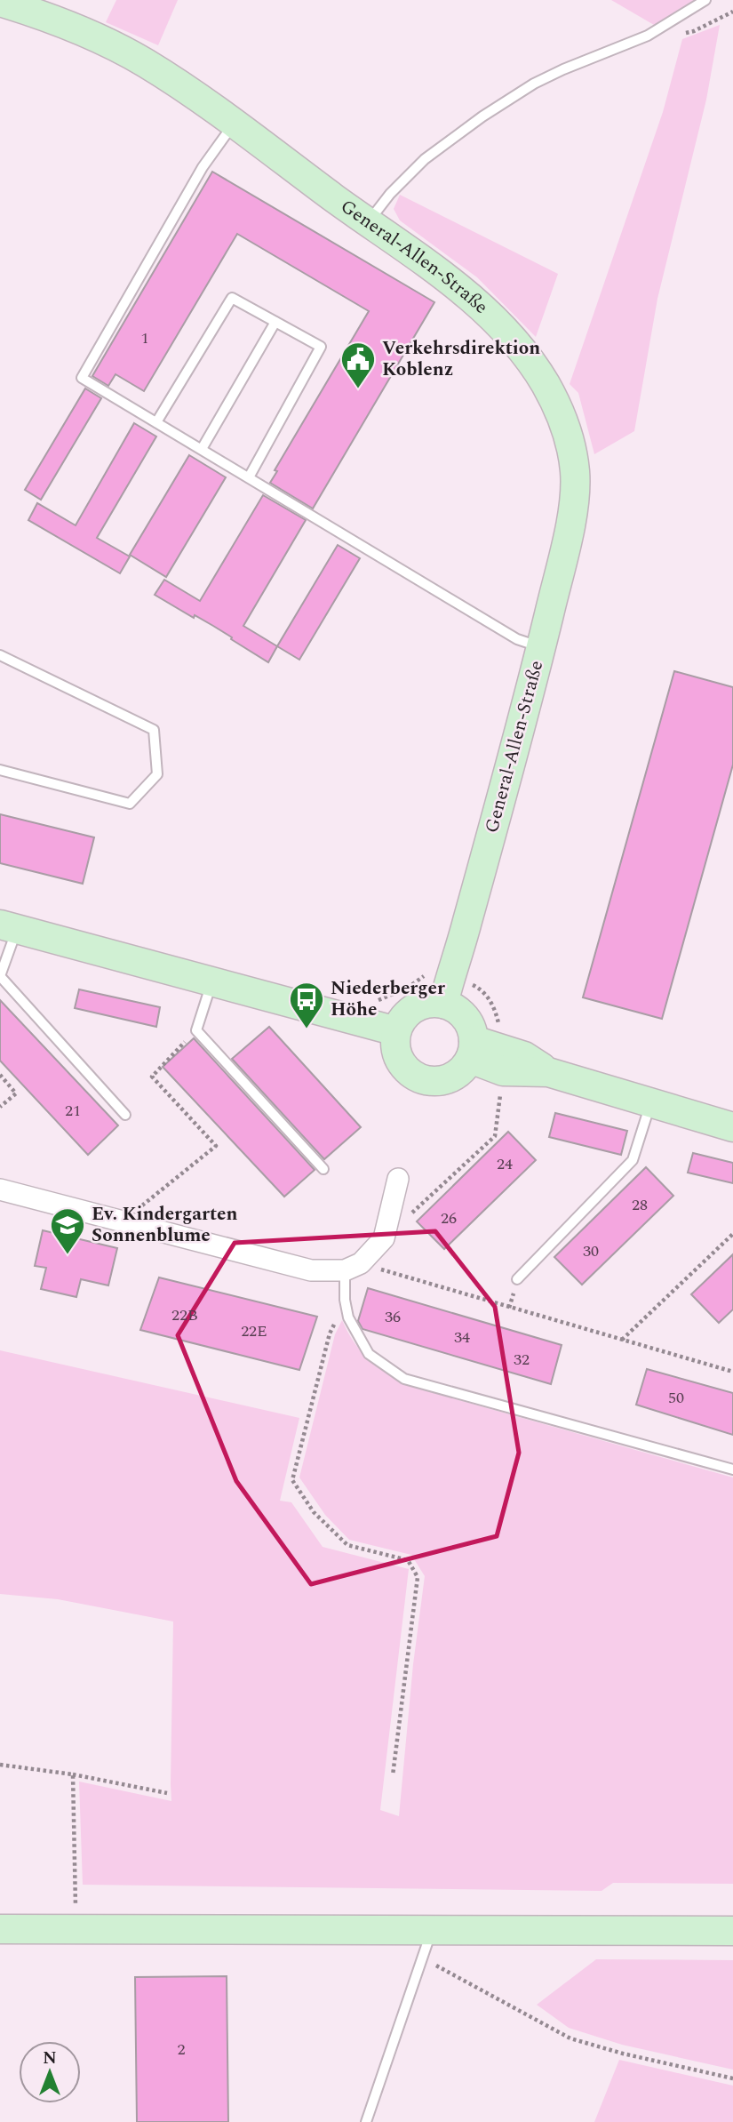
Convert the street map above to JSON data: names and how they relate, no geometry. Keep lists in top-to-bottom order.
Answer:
{
  "streets": {
    "street": ["General-Allen-Straße"]
  },
  "places": {
    "public building": ["Verkehrsdirektion Koblenz"],
    "bus stop": ["Niederberger Höhe"],
    "school or university": ["Ev. Kindergarten Sonnenblume"]
  },
  "house_numbers": [
    "1",
    "21",
    "24",
    "28",
    "26",
    "30",
    "22B",
    "36",
    "22E",
    "34",
    "32",
    "50",
    "2"
  ],
  "north": "top"
}
